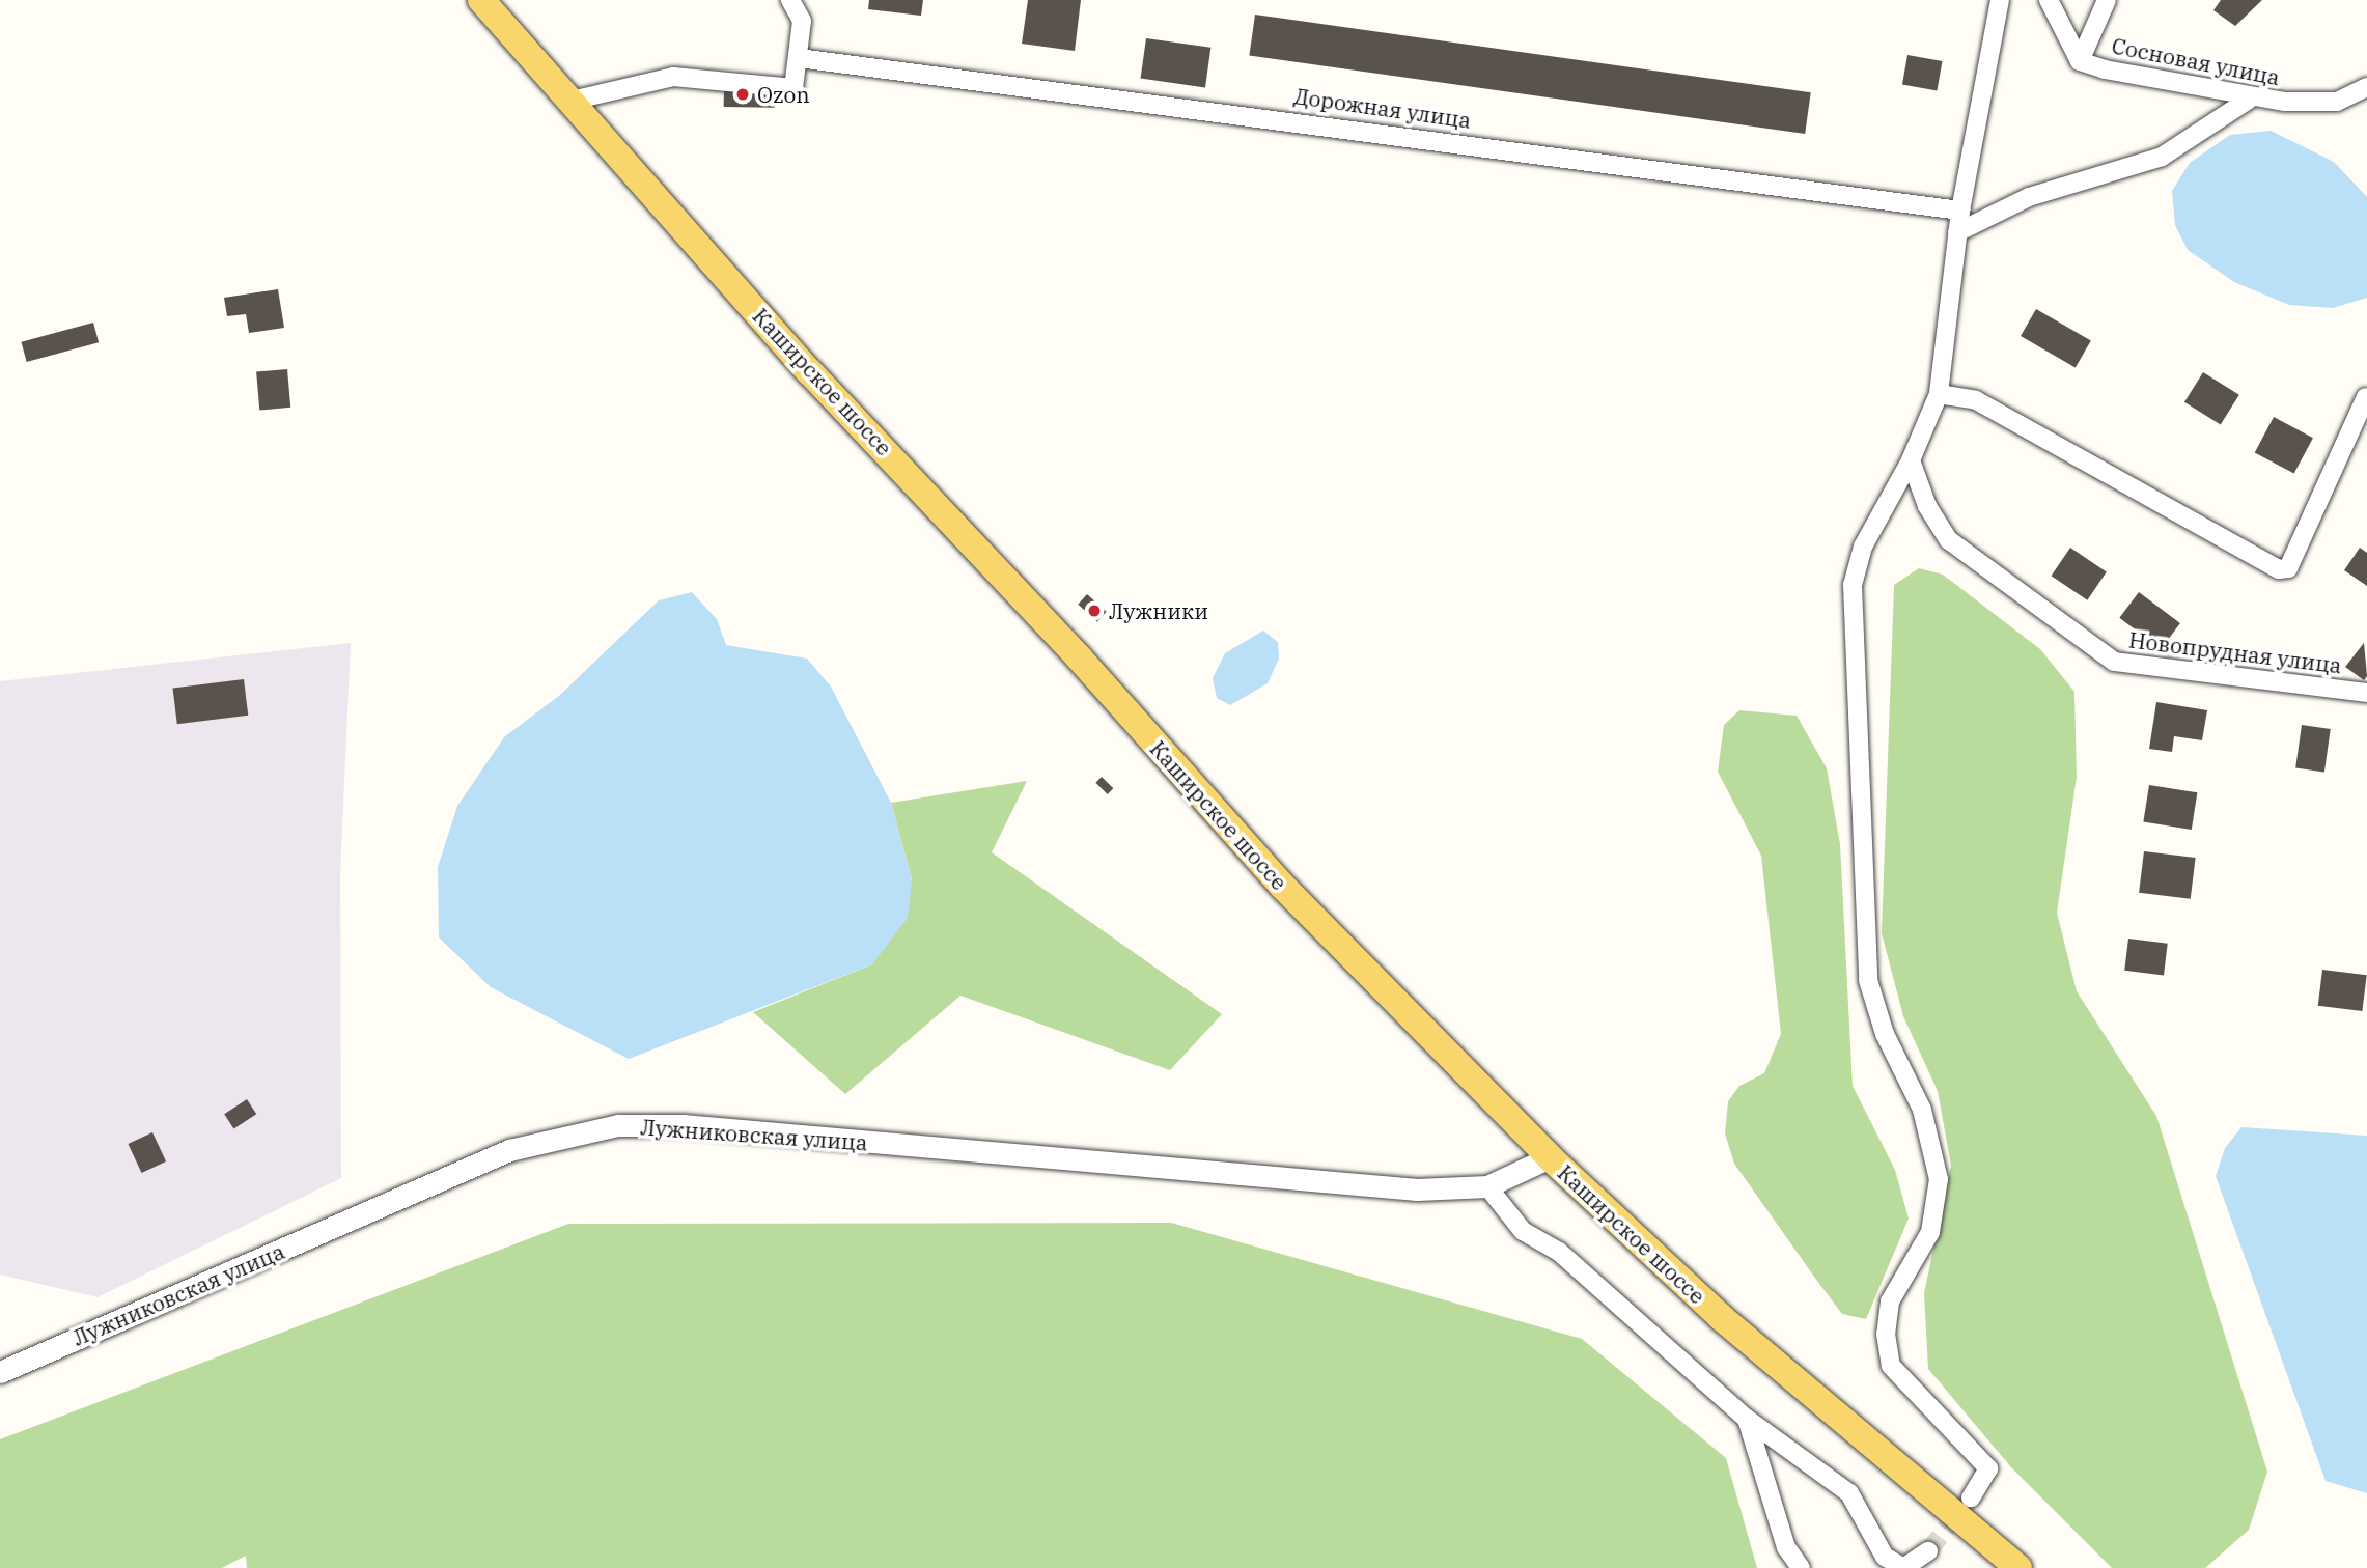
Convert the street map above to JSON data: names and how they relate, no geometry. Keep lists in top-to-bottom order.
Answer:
{
  "streets": {
    "main road": ["Каширское шоссе"],
    "street": [
      "Сосновая улица",
      "Дорожная улица",
      "Новопрудная улица",
      "Лужниковская улица"
    ]
  },
  "crossings": [
    ["Каширское шоссе", "Лужниковская улица"]
  ],
  "places": ["Ozon", "Лужники"]
}
